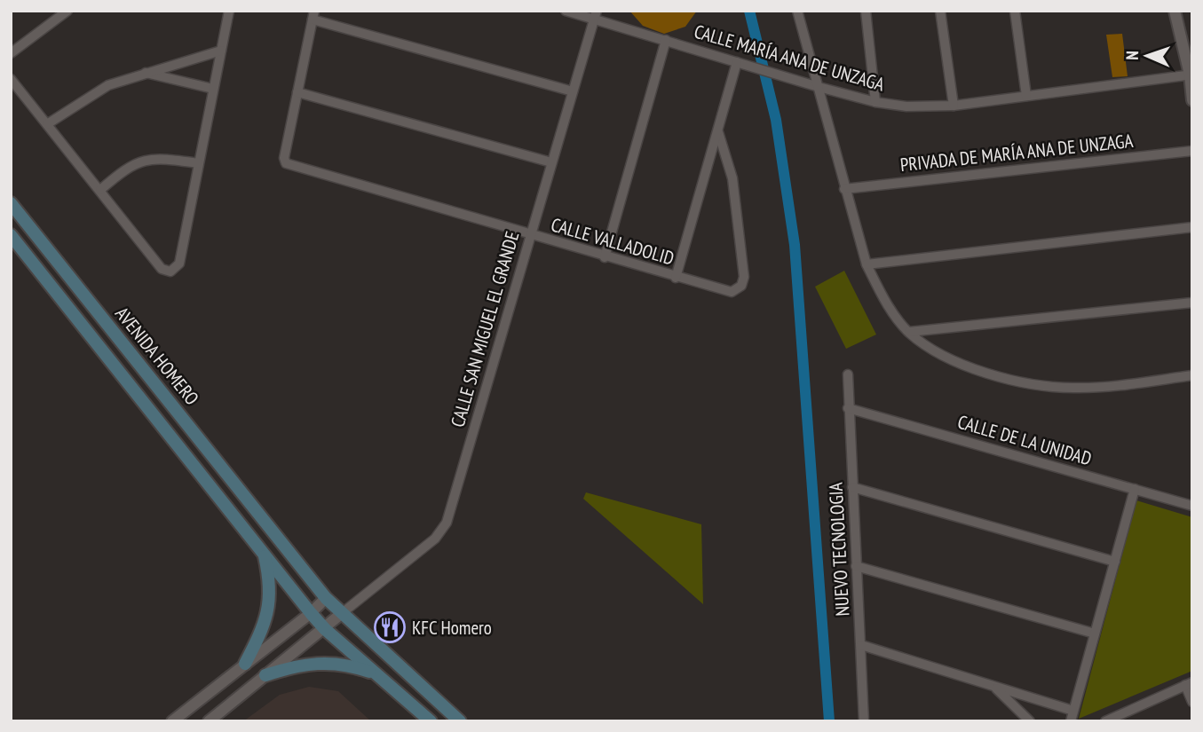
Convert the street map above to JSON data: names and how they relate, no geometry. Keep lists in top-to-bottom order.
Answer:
{
  "streets": {
    "main road": ["AVENIDA HOMERO"],
    "street": [
      "CALLE MARÍA ANA DE UNZAGA",
      "PRIVADA DE MARÍA ANA DE UNZAGA",
      "CALLE VALLADOLID",
      "CALLE SAN MIGUEL EL GRANDE",
      "CALLE DE LA UNIDAD",
      "NUEVO TECNOLOGIA"
    ]
  },
  "crossings": [
    ["CALLE MARÍA ANA DE UNZAGA", "CALLE SAN MIGUEL EL GRANDE"],
    ["CALLE VALLADOLID", "CALLE SAN MIGUEL EL GRANDE"],
    ["CALLE SAN MIGUEL EL GRANDE", "AVENIDA HOMERO"],
    ["CALLE DE LA UNIDAD", "NUEVO TECNOLOGIA"]
  ],
  "places": {
    "restaurant": ["KFC Homero"]
  },
  "north": "left"
}
